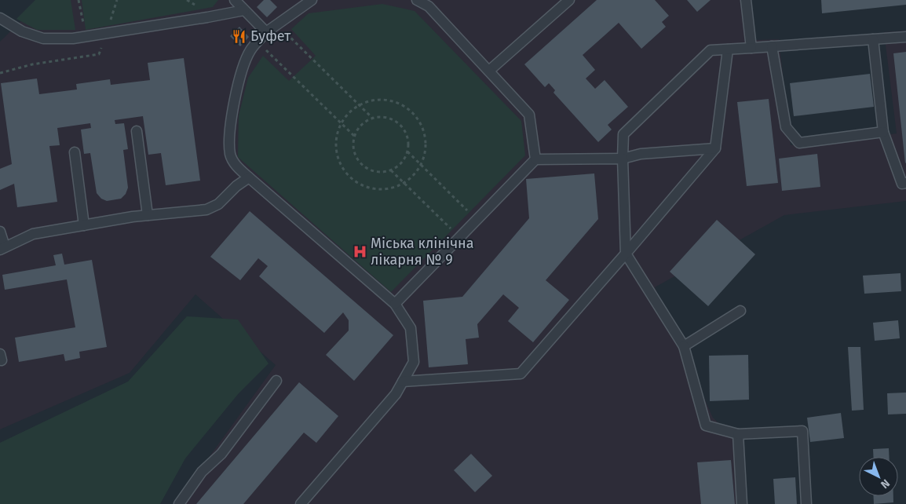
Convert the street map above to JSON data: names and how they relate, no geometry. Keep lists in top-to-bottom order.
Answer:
{
  "places": {
    "restaurant": ["Буфет"],
    "hospital": ["Міська клінічна лікарня № 9"]
  },
  "north": "bottom right"
}
